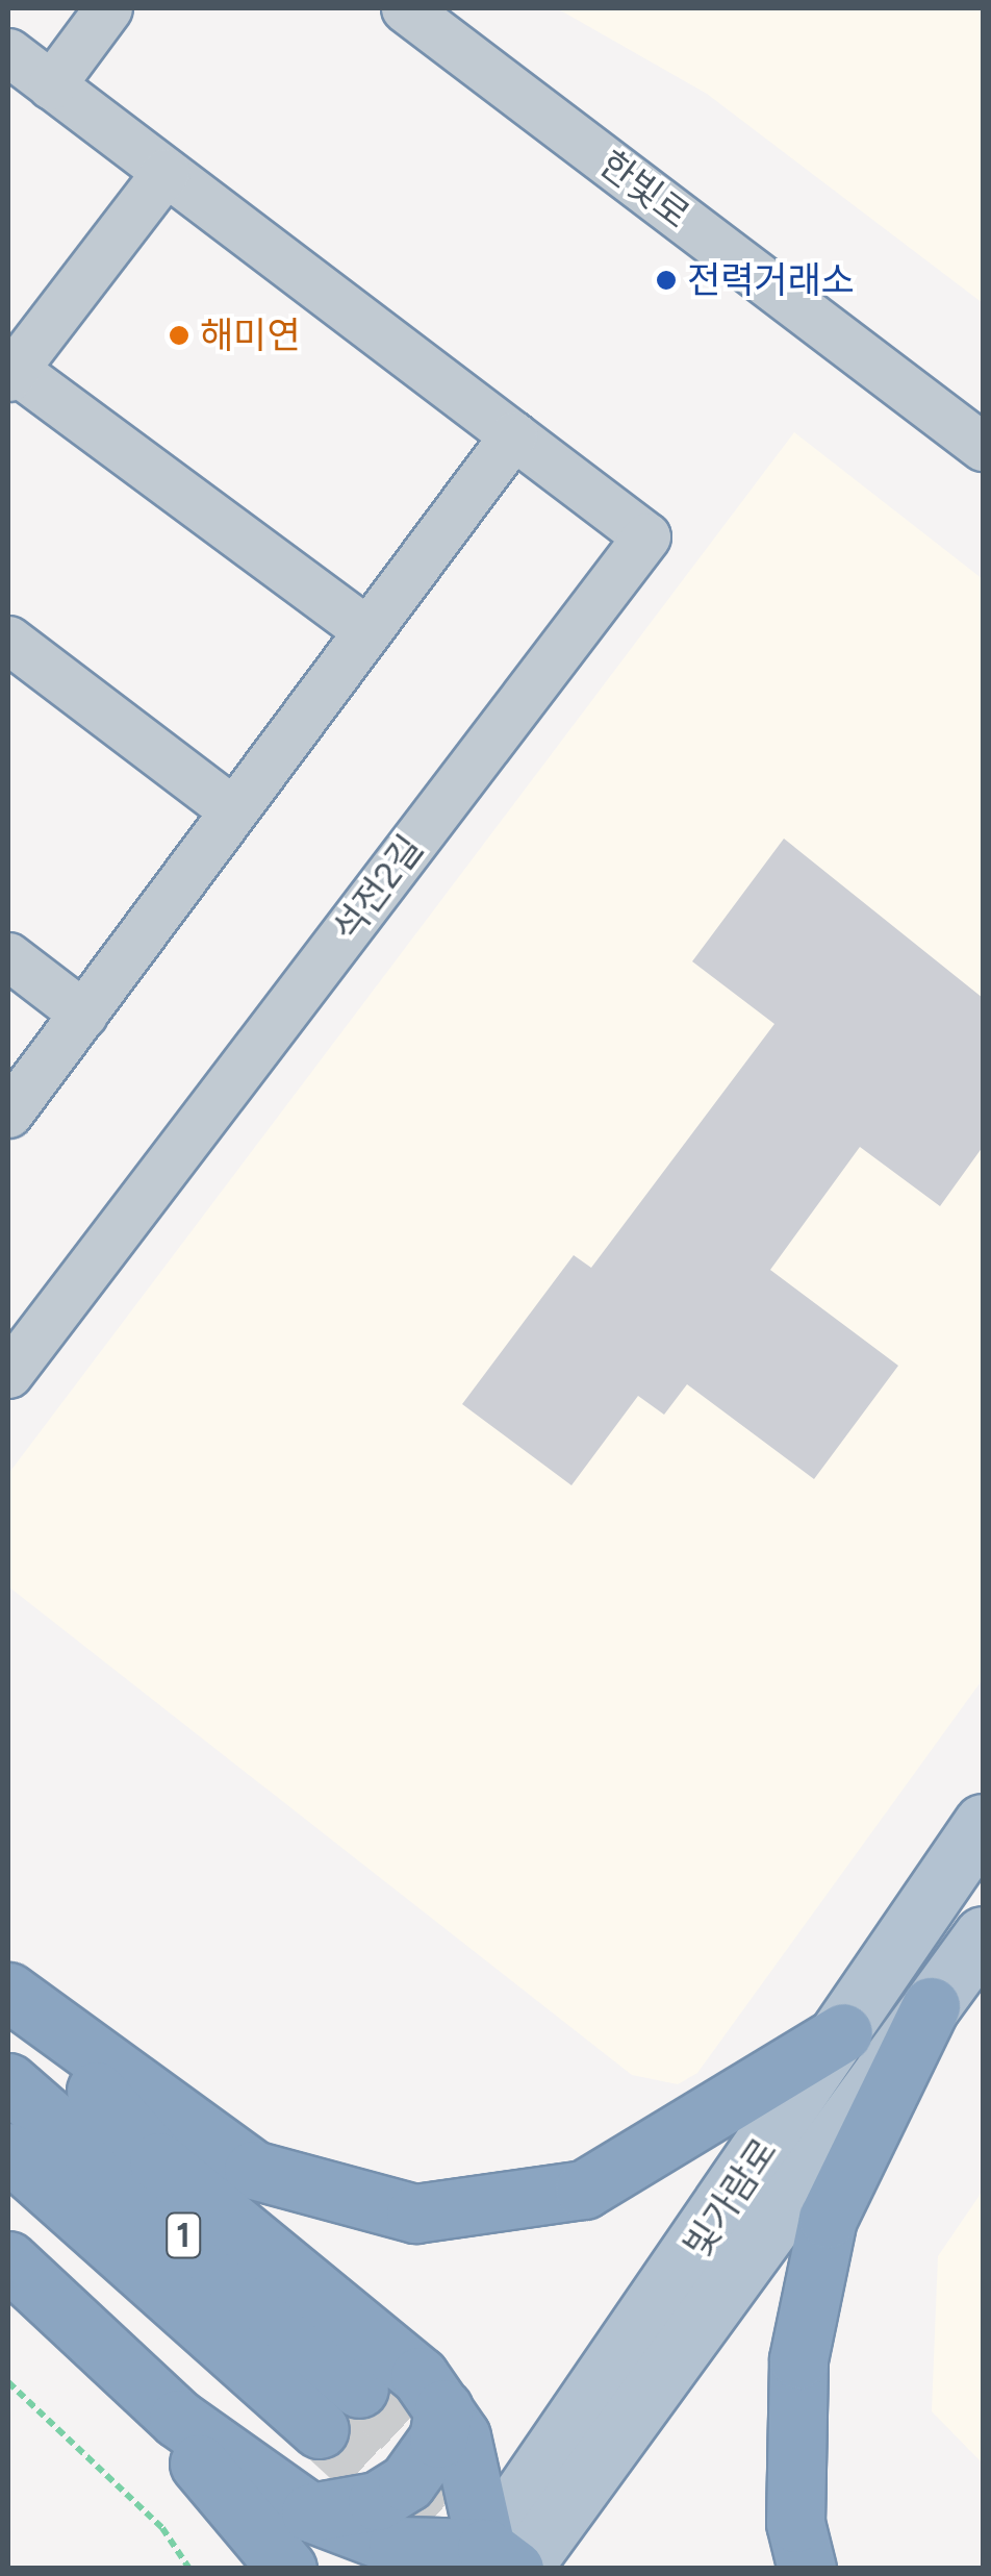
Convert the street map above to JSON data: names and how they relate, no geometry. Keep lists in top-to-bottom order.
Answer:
{
  "streets": {
    "highway": ["1"],
    "main road": ["빛가람로"],
    "street": ["한빛로", "석전2길"]
  },
  "places": ["전력거래소", "해미연"]
}
